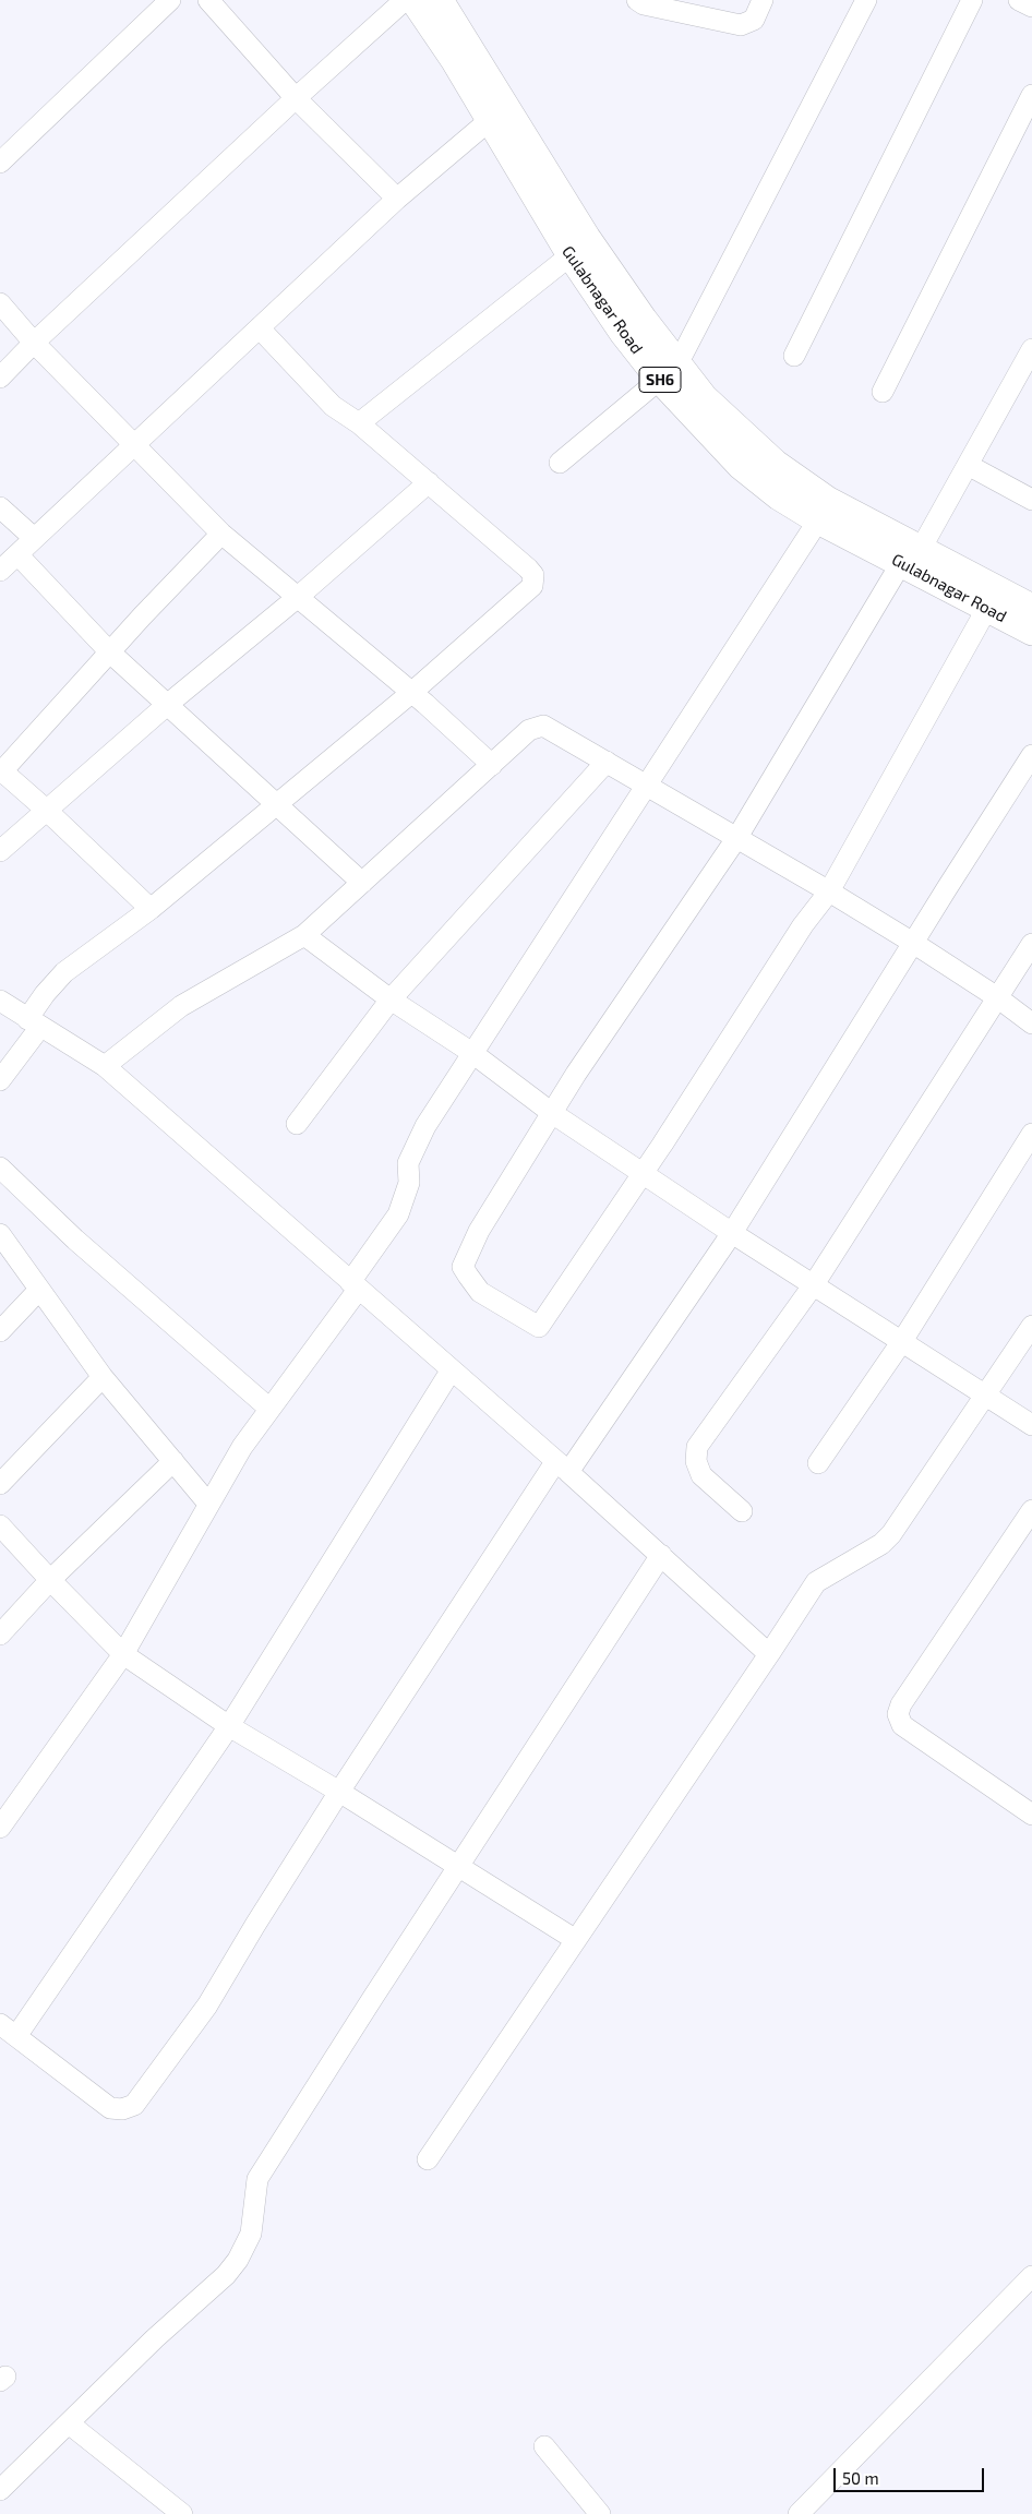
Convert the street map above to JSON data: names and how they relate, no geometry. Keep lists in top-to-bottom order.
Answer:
{
  "streets": {
    "main road": ["Gulabnagar Road", "SH6"]
  },
  "scale_bar": "50 m"
}
